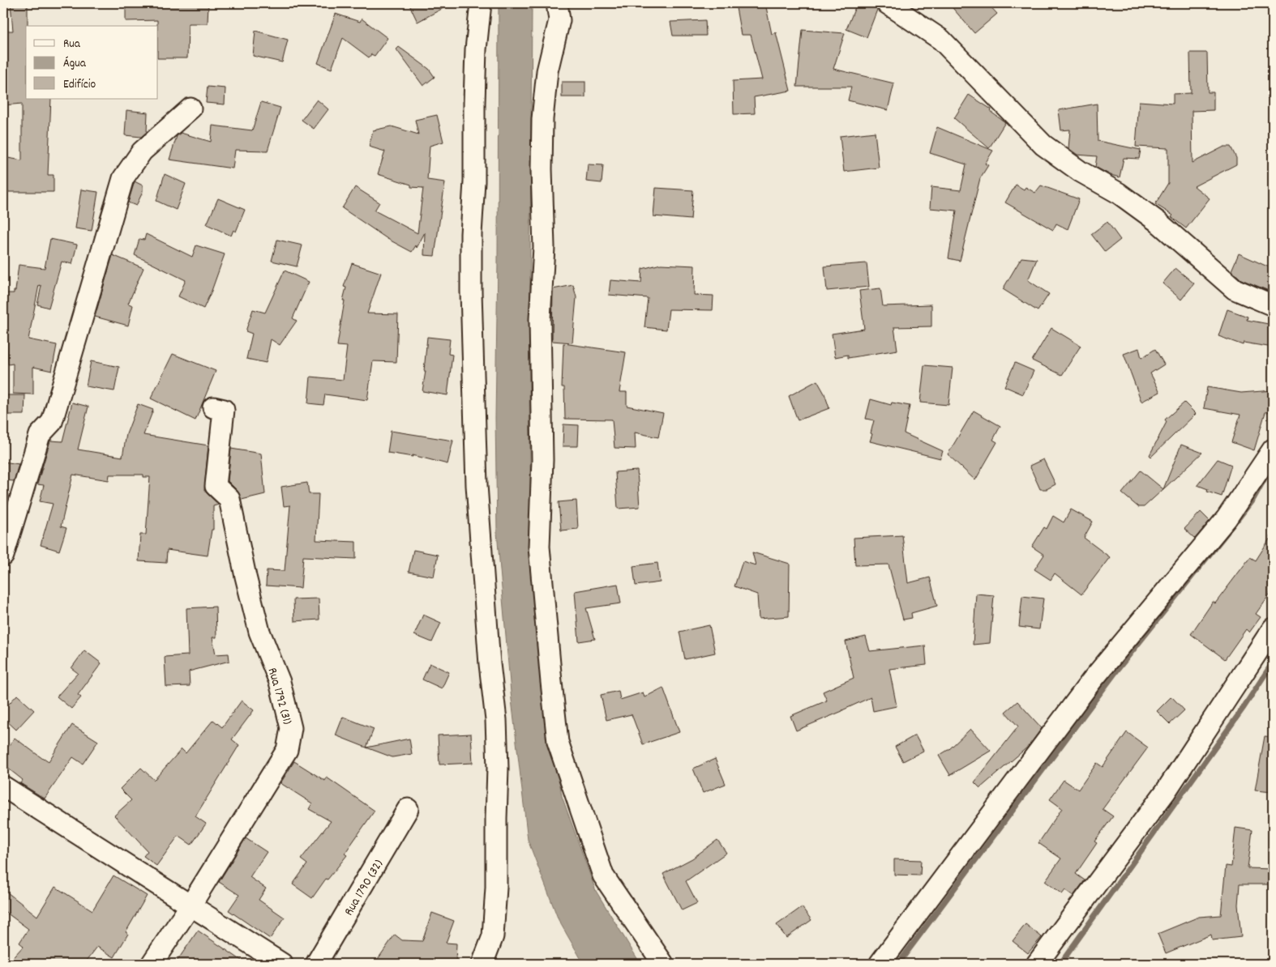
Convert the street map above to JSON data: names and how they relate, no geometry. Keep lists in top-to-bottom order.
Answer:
{
  "streets": {
    "street": ["Rua 1792 (31)", "Rua 1790 (32)"]
  },
  "legend": ["Rua", "Água", "Edifício"]
}
